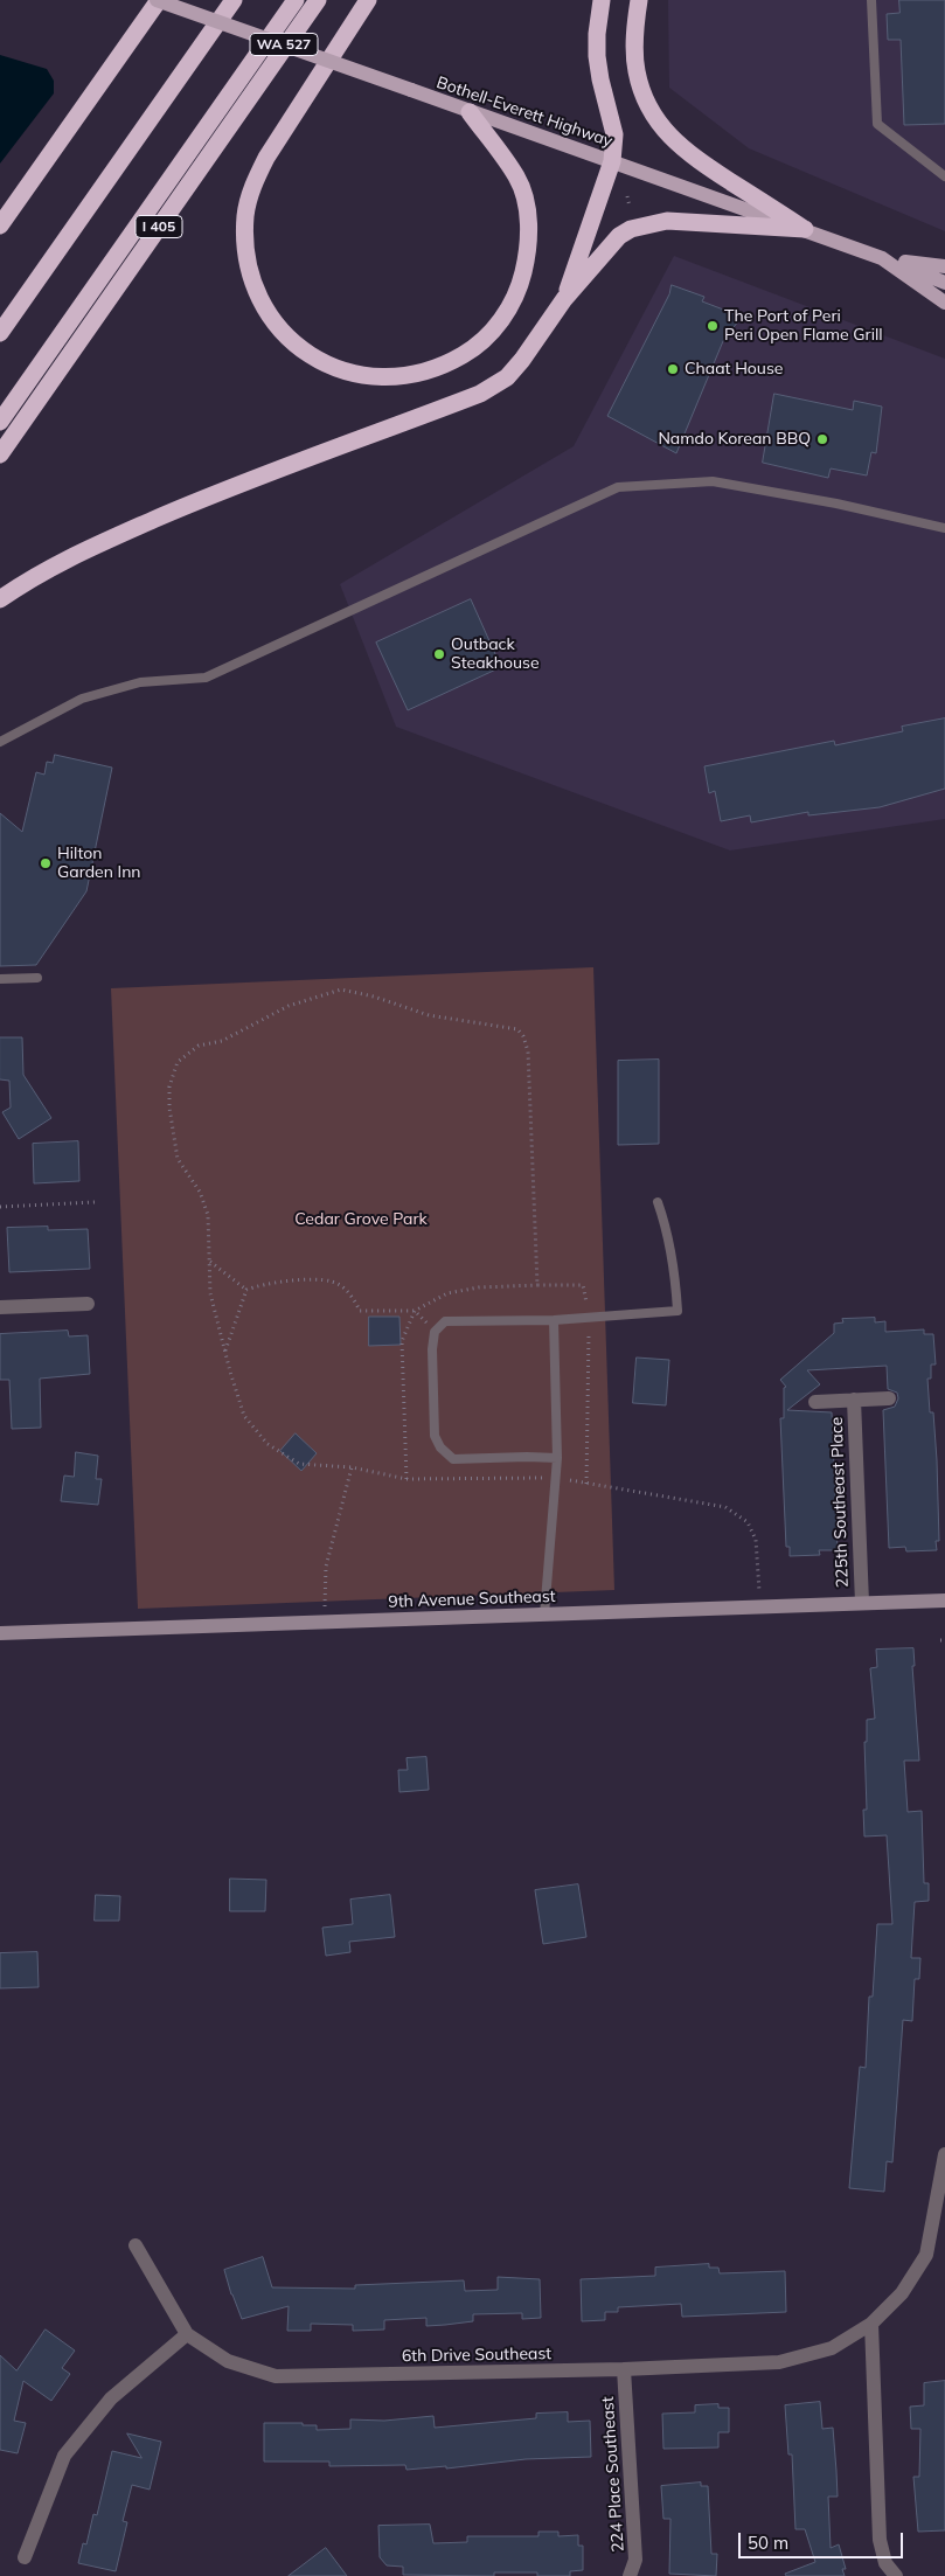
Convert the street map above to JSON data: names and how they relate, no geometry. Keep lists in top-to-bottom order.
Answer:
{
  "streets": {
    "highway": ["I 405"],
    "main road": ["WA 527", "Bothell-Everett Highway", "9th Avenue Southeast"],
    "street": ["225th Southeast Place", "6th Drive Southeast", "224 Place Southeast"]
  },
  "crossings": [
    ["225th Southeast Place", "9th Avenue Southeast"],
    ["6th Drive Southeast", "224 Place Southeast"]
  ],
  "parks": ["Cedar Grove Park"],
  "places": [
    "The Port of Peri Peri Open Flame Grill",
    "Chaat House",
    "Namdo Korean BBQ",
    "Outback Steakhouse",
    "Hilton Garden Inn"
  ],
  "scale_bar": "50 m"
}
